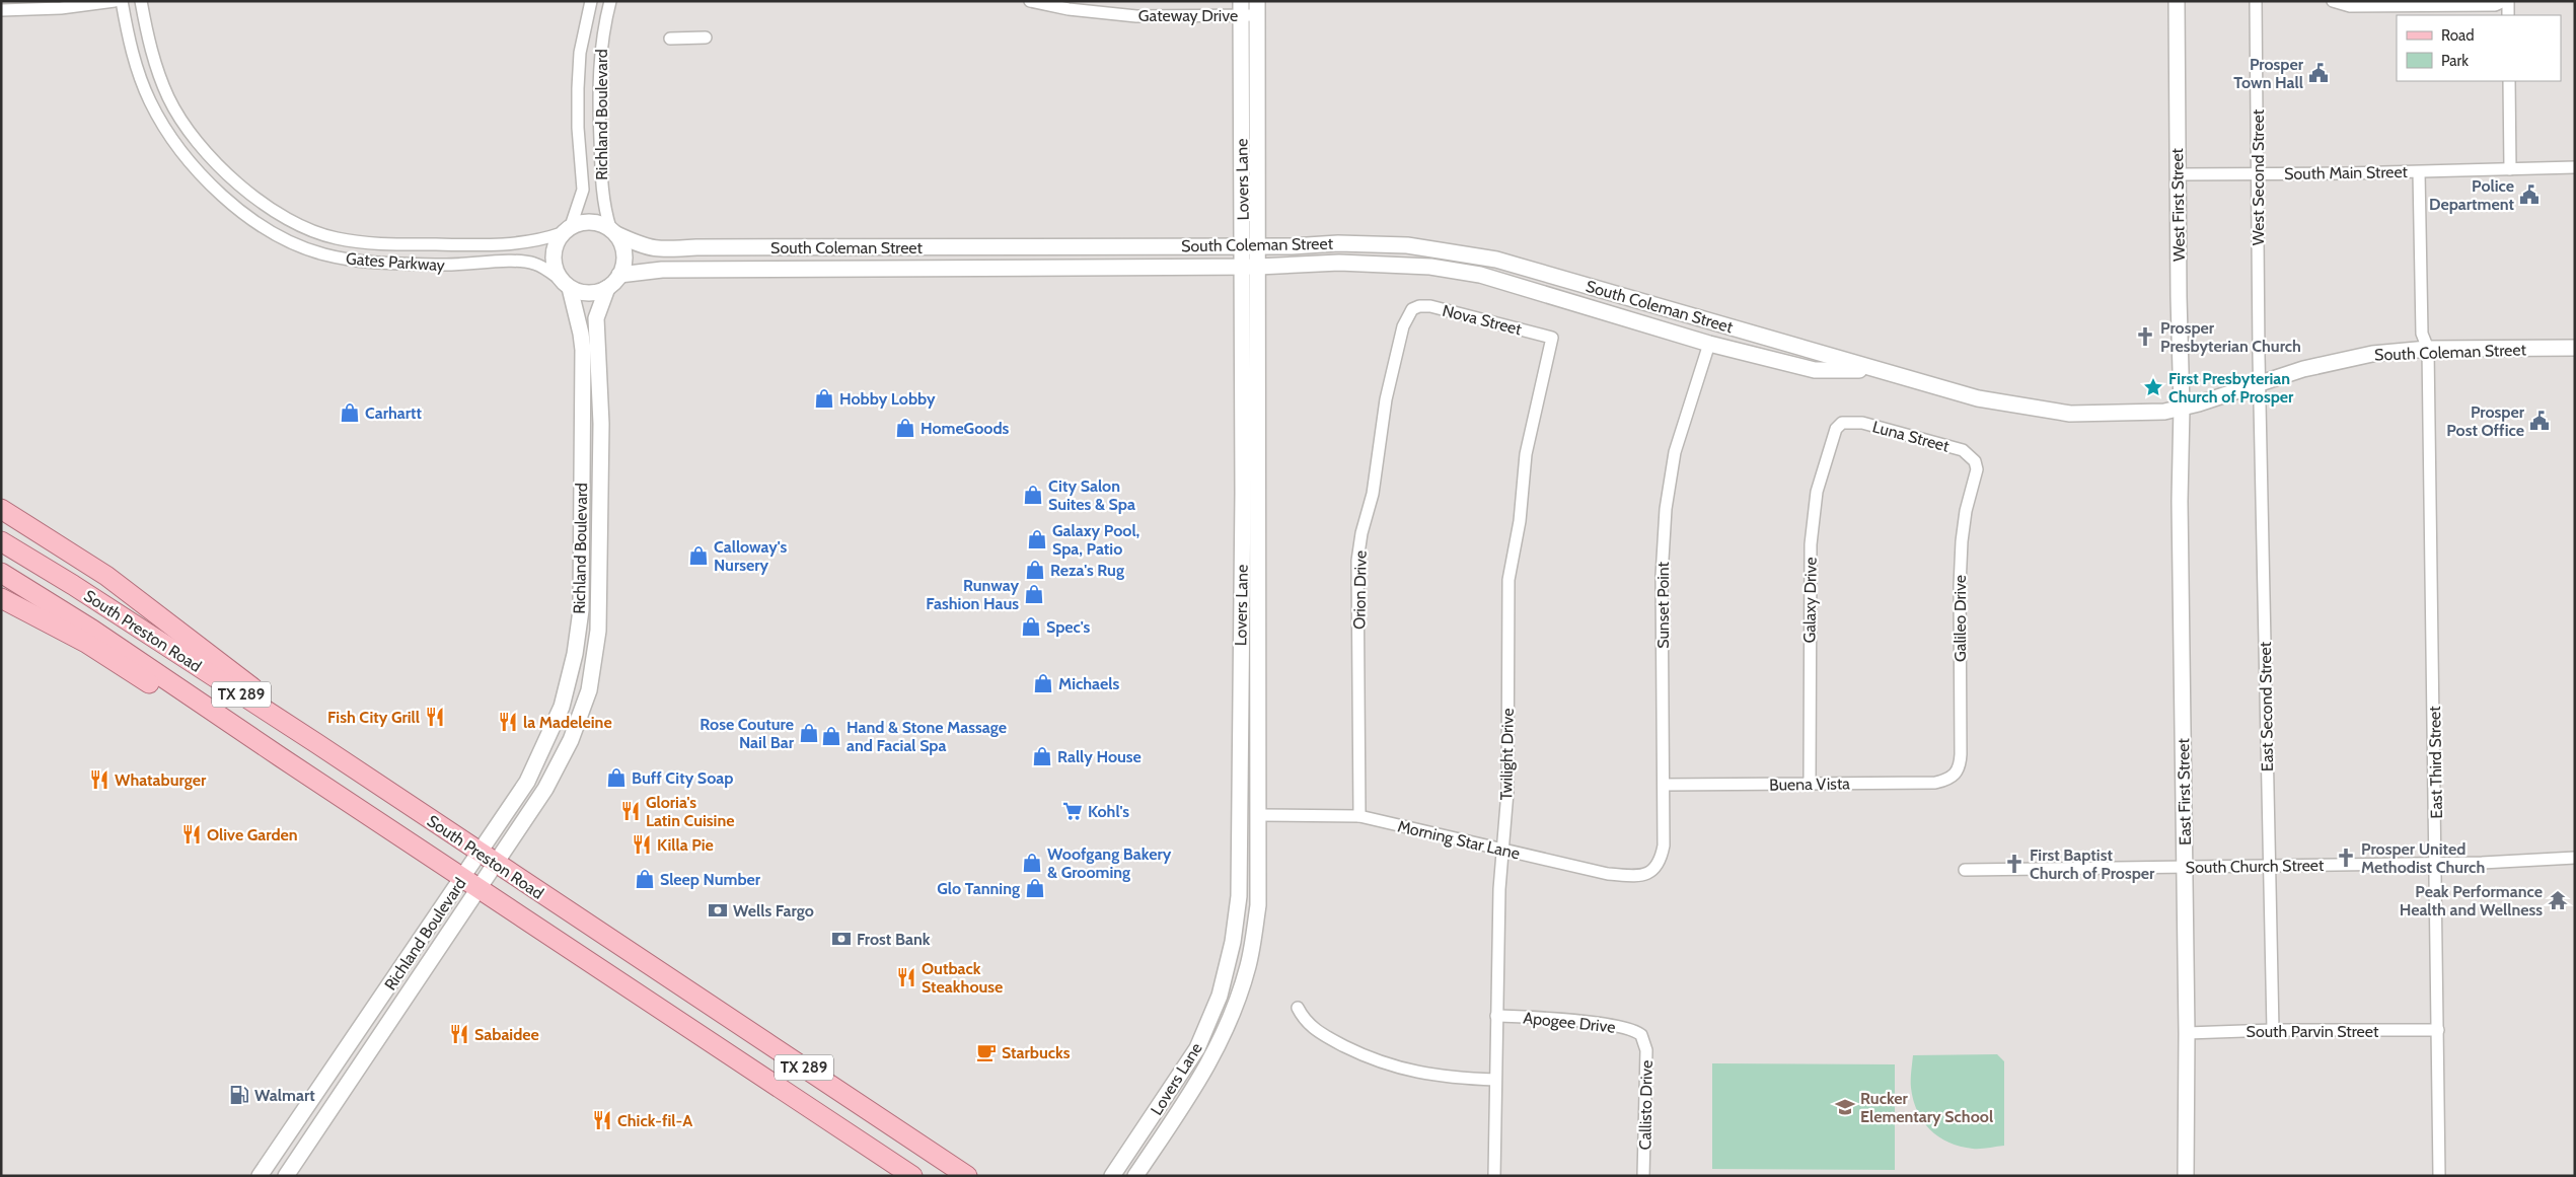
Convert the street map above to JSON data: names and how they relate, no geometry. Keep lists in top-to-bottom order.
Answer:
{
  "streets": {
    "main road": ["South Preston Road", "TX 289"],
    "street": [
      "Gateway Drive",
      "Richland Boulevard",
      "South Main Street",
      "West Second Street",
      "Lovers Lane",
      "West First Street",
      "South Coleman Street",
      "Gates Parkway",
      "Nova Street",
      "Luna Street",
      "Orion Drive",
      "Galaxy Drive",
      "Sunset Point",
      "Galileo Drive",
      "East Second Street",
      "Twilight Drive",
      "East Third Street",
      "Buena Vista",
      "East First Street",
      "Morning Star Lane",
      "South Church Street",
      "Apogee Drive",
      "South Parvin Street",
      "Callisto Drive"
    ]
  },
  "crossings": [
    ["Gateway Drive", "Lovers Lane"],
    ["Richland Boulevard", "South Coleman Street"],
    ["Richland Boulevard", "Gates Parkway"],
    ["Richland Boulevard", "South Preston Road"],
    ["South Main Street", "West Second Street"],
    ["South Main Street", "West First Street"],
    ["South Main Street", "East Third Street"],
    ["West Second Street", "South Coleman Street"],
    ["West Second Street", "East Second Street"],
    ["Lovers Lane", "South Coleman Street"],
    ["Lovers Lane", "Morning Star Lane"],
    ["West First Street", "South Coleman Street"],
    ["West First Street", "East First Street"],
    ["South Coleman Street", "Gates Parkway"],
    ["South Coleman Street", "Sunset Point"],
    ["South Coleman Street", "East Second Street"],
    ["South Coleman Street", "East Third Street"],
    ["South Coleman Street", "East First Street"],
    ["Nova Street", "Orion Drive"],
    ["Nova Street", "Twilight Drive"],
    ["Luna Street", "Galaxy Drive"],
    ["Luna Street", "Galileo Drive"],
    ["Orion Drive", "Morning Star Lane"],
    ["Galaxy Drive", "Buena Vista"],
    ["Sunset Point", "Buena Vista"],
    ["Sunset Point", "Morning Star Lane"],
    ["Galileo Drive", "Buena Vista"],
    ["East Second Street", "South Church Street"],
    ["East Second Street", "South Parvin Street"],
    ["Twilight Drive", "Morning Star Lane"],
    ["Twilight Drive", "Apogee Drive"],
    ["East Third Street", "South Church Street"],
    ["East Third Street", "South Parvin Street"],
    ["East First Street", "South Church Street"],
    ["East First Street", "South Parvin Street"],
    ["Apogee Drive", "Callisto Drive"]
  ],
  "places": {
    "public building": ["Prosper Town Hall", "Police Department", "Prosper Post Office"],
    "church": ["Prosper Presbyterian Church", "Prosper United Methodist Church", "First Baptist Church of Prosper"],
    "place": ["First Presbyterian Church of Prosper"],
    "shop": [
      "Hobby Lobby",
      "Carhartt",
      "HomeGoods",
      "City Salon Suites & Spa",
      "Galaxy Pool, Spa, Patio",
      "Calloway's Nursery",
      "Reza's Rug",
      "Runway Fashion Haus",
      "Spec's",
      "Michaels",
      "Rose Couture Nail Bar",
      "Hand & Stone Massage and Facial Spa",
      "Rally House",
      "Buff City Soap",
      "Woofgang Bakery & Grooming",
      "Sleep Number",
      "Glo Tanning"
    ],
    "restaurant": [
      "Fish City Grill",
      "la Madeleine",
      "Whataburger",
      "Gloria's Latin Cuisine",
      "Olive Garden",
      "Killa Pie",
      "Outback Steakhouse",
      "Sabaidee",
      "Chick-fil-A"
    ],
    "supermarket": ["Kohl's"],
    "temple": ["Peak Performance Health and Wellness"],
    "bank": ["Wells Fargo", "Frost Bank"],
    "cafe": ["Starbucks"],
    "fuel station": ["Walmart"],
    "school or university": ["Rucker Elementary School"]
  },
  "legend": ["Road", "Park"]
}
